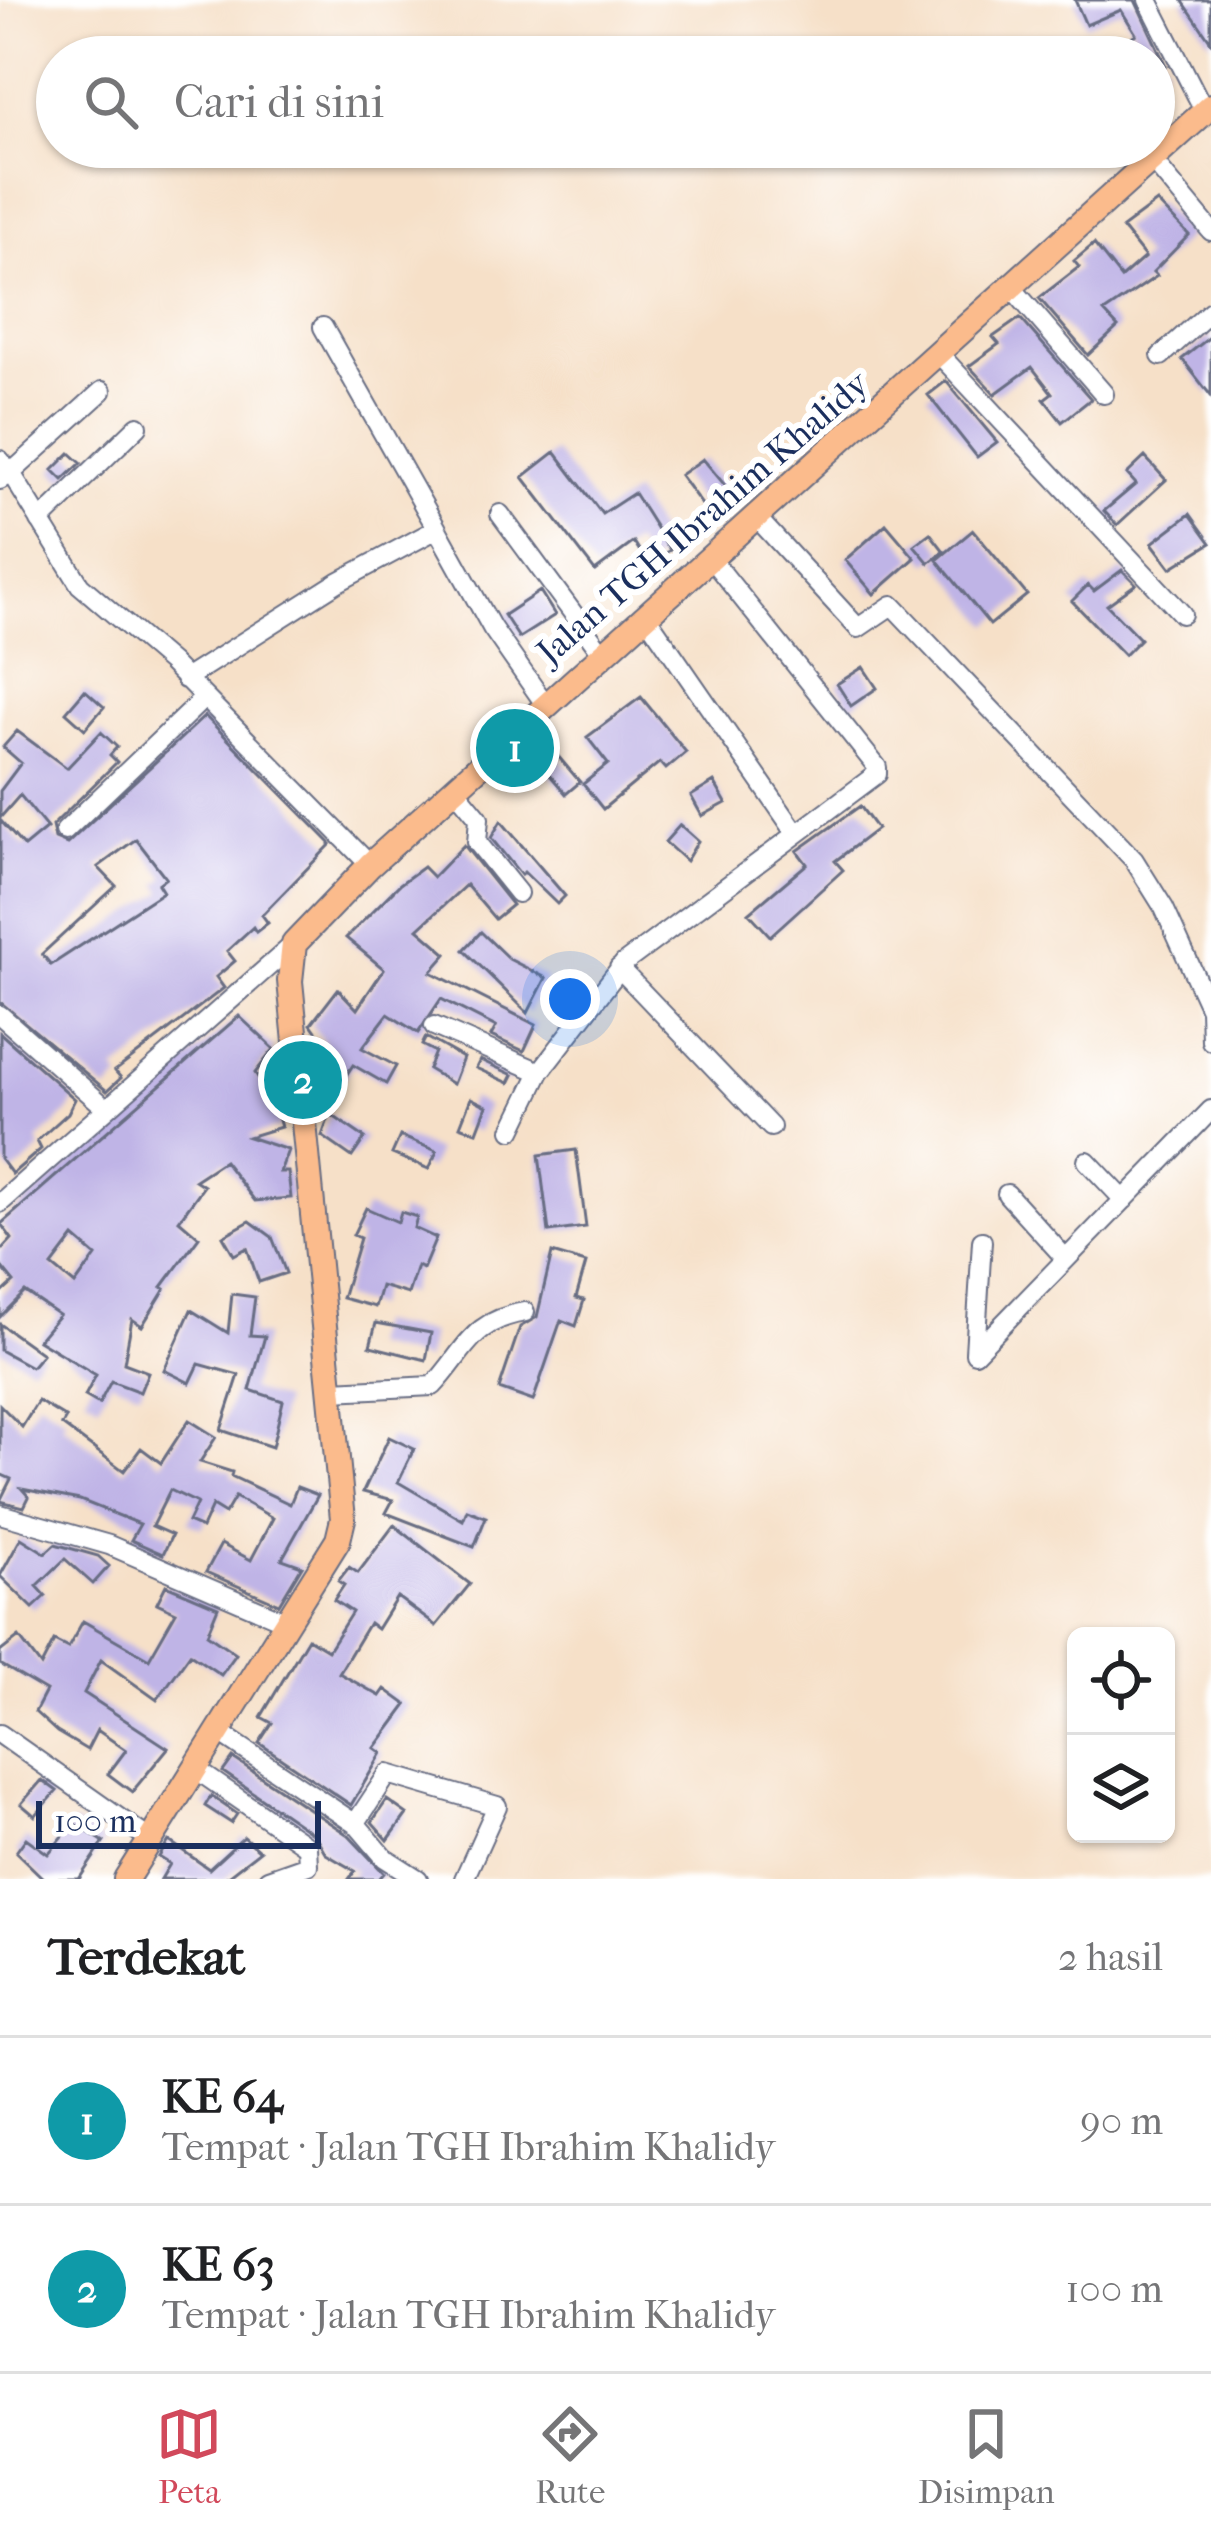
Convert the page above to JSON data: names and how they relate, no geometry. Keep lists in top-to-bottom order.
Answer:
{
  "streets": {
    "main road": ["Jalan TGH Ibrahim Khalidy"]
  },
  "scale_bar": "100 m",
  "page": {
    "search": "Cari di sini",
    "pins": ["1", "2"],
    "scale": "100 m",
    "heading": ["Terdekat", "2 hasil"],
    "list": [
      {
        "mark": "1",
        "name": "KE 64",
        "note": "Tempat · Jalan TGH Ibrahim Khalidy",
        "value": "90 m"
      },
      {
        "mark": "2",
        "name": "KE 63",
        "note": "Tempat · Jalan TGH Ibrahim Khalidy",
        "value": "100 m"
      }
    ],
    "nav": ["Peta", "Rute", "Disimpan"]
  }
}
